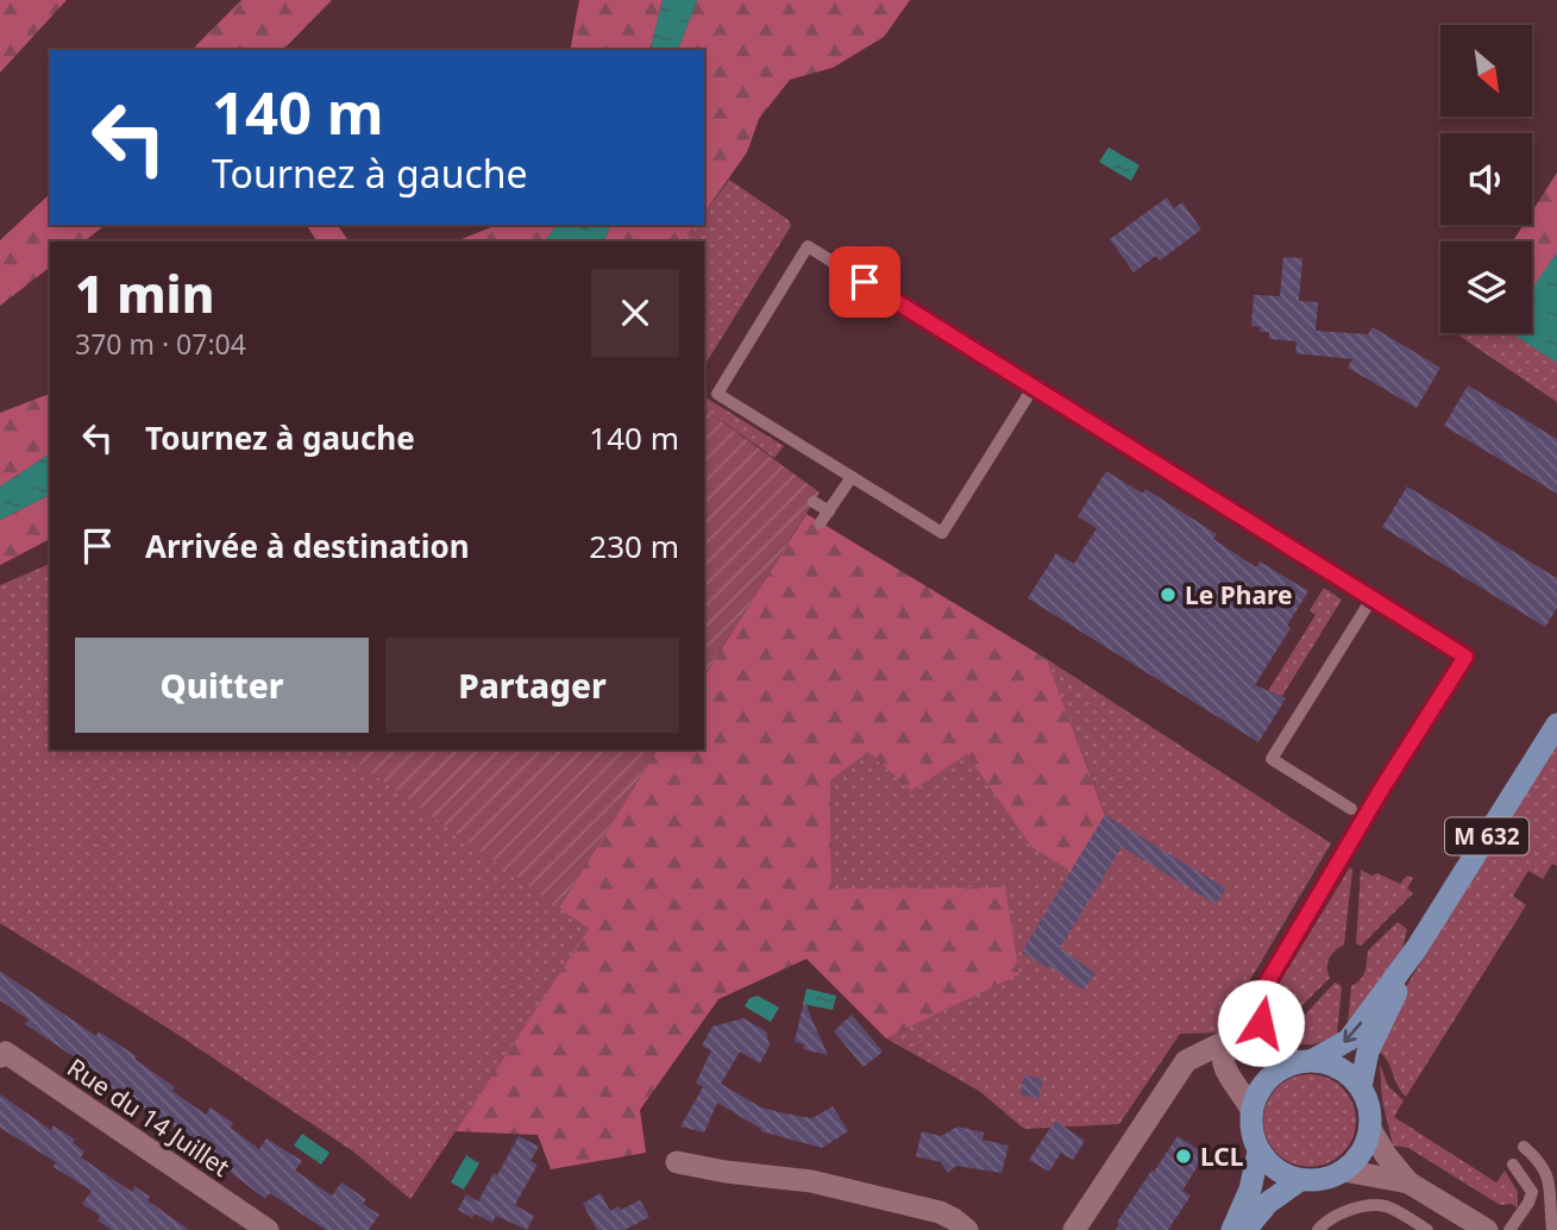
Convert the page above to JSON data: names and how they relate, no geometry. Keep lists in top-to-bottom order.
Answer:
{
  "streets": {
    "main road": ["M 632"],
    "street": ["Rue du 14 Juillet"]
  },
  "places": ["Le Phare", "LCL"],
  "north": "bottom right",
  "page": {
    "turn": ["140 m", "Tournez à gauche"],
    "heading": ["1 min", "370 m · 07:04"],
    "list": [
      {
        "name": "Tournez à gauche",
        "value": "140 m"
      },
      {
        "name": "Arrivée à destination",
        "value": "230 m"
      }
    ],
    "buttons": ["Quitter", "Partager"]
  }
}
